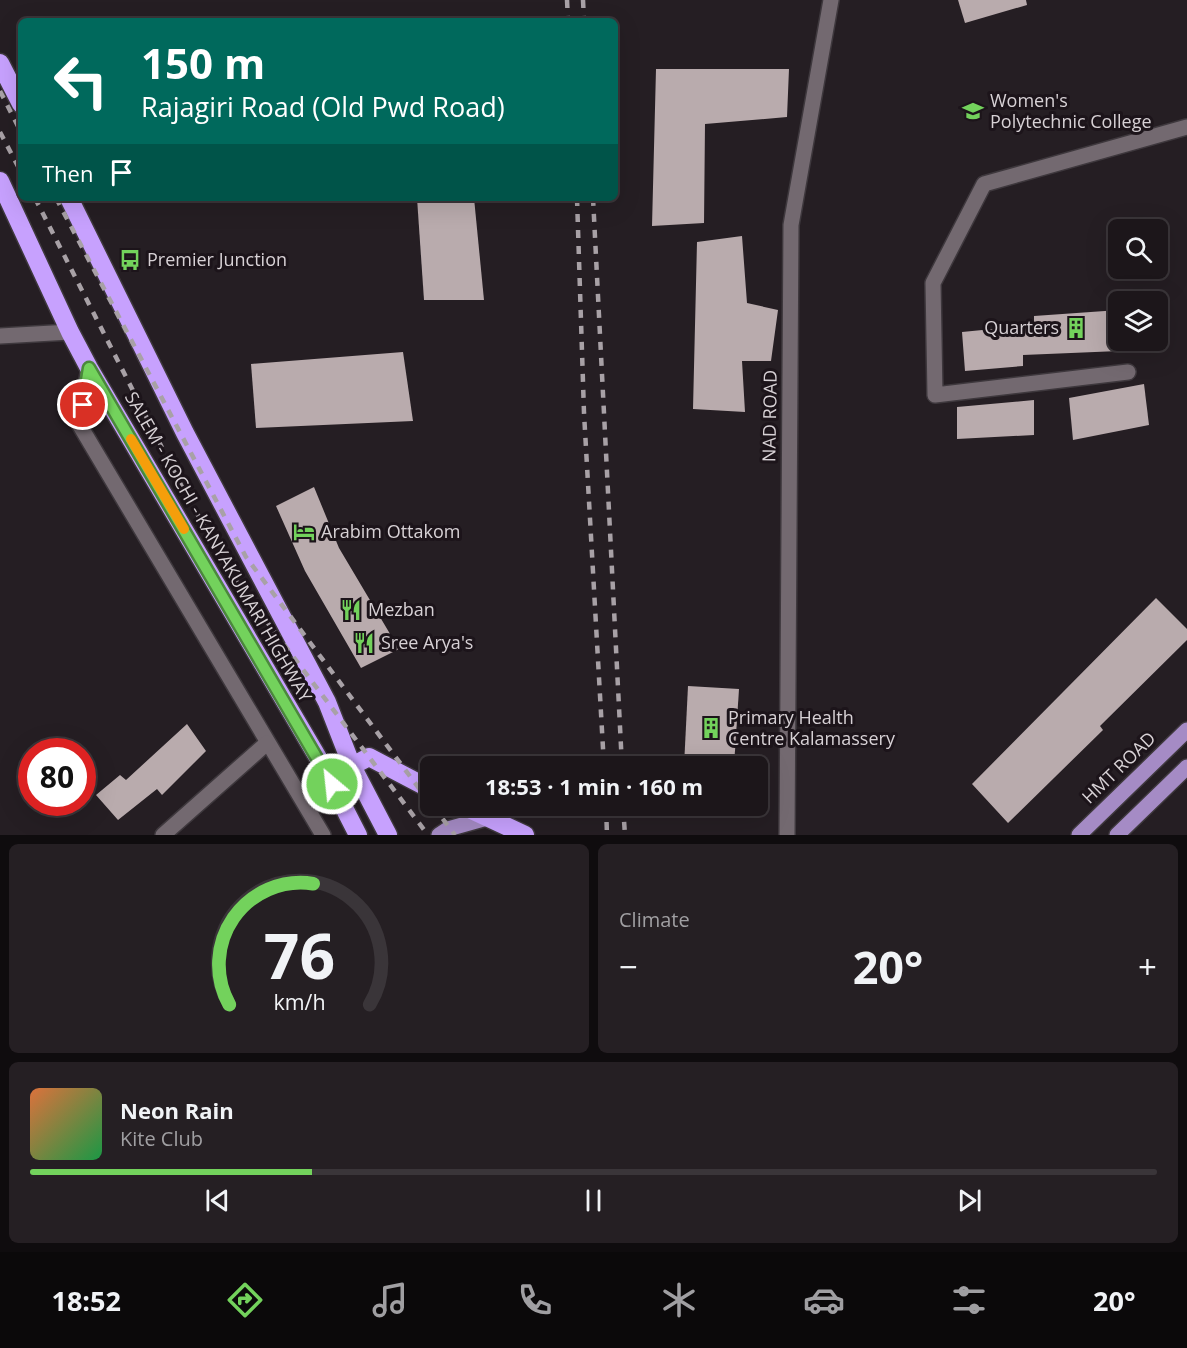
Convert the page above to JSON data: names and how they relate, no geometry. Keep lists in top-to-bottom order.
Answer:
{
  "streets": {
    "highway": ["SALEM - KOCHI - KANYAKUMARI HIGHWAY"],
    "main road": ["HMT ROAD"],
    "street": ["NAD ROAD"]
  },
  "places": {
    "school or university": ["Women's Polytechnic College"],
    "bus stop": ["Premier Junction"],
    "building": ["Quarters", "Primary Health Centre Kalamassery"],
    "hotel": ["Arabim Ottakom"],
    "restaurant": ["Mezban", "Sree Arya's"]
  },
  "page": {
    "turn": ["150 m", "Rajagiri Road (Old Pwd Road)"],
    "then": "Then",
    "limit": "80",
    "trip": "18:53 · 1 min · 160 m",
    "tile": "Climate",
    "heat": ["−", "20°", "+"],
    "song": ["Neon Rain", "Kite Club"],
    "tabs": ["18:52", "20°"],
    "gauge": ["76", "km/h"]
  }
}
